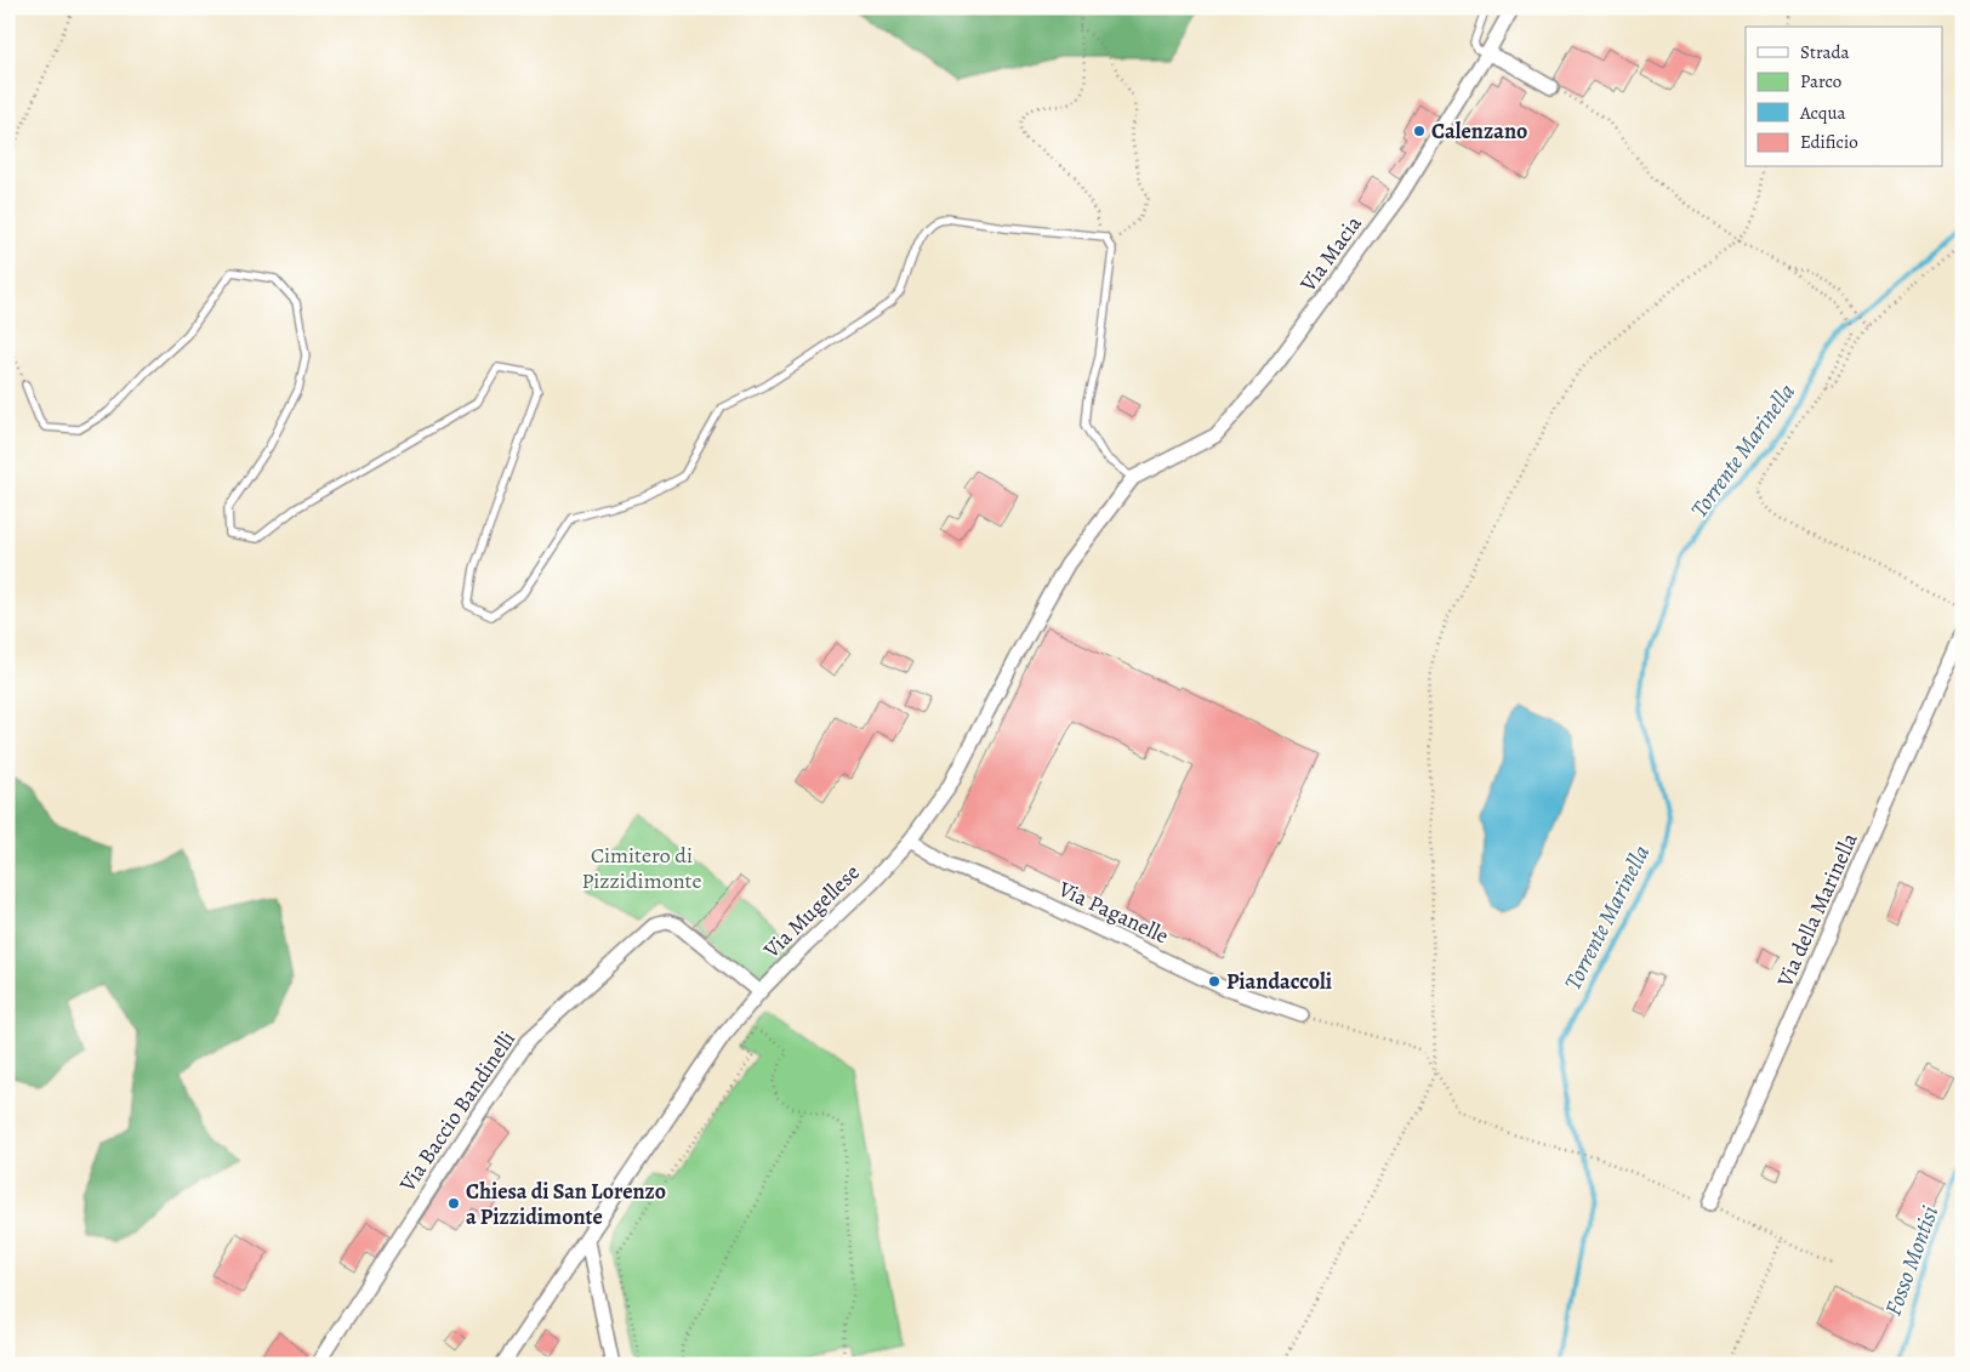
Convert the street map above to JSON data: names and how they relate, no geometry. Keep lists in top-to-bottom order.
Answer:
{
  "streets": {
    "street": [
      "Via Macia",
      "Via della Marinella",
      "Via Mugellese",
      "Via Paganelle",
      "Via Baccio Bandinelli"
    ]
  },
  "crossings": [
    ["Via Macia", "Via Mugellese"],
    ["Via Mugellese", "Via Paganelle"],
    ["Via Mugellese", "Via Baccio Bandinelli"]
  ],
  "water": ["Torrente Marinella", "Fosso Montisi"],
  "parks": ["Cimitero di Pizzidimonte"],
  "places": ["Calenzano", "Piandaccoli", "Chiesa di San Lorenzo a Pizzidimonte"],
  "legend": [
    "Strada",
    "Parco",
    "Acqua",
    "Edificio"
  ]
}
